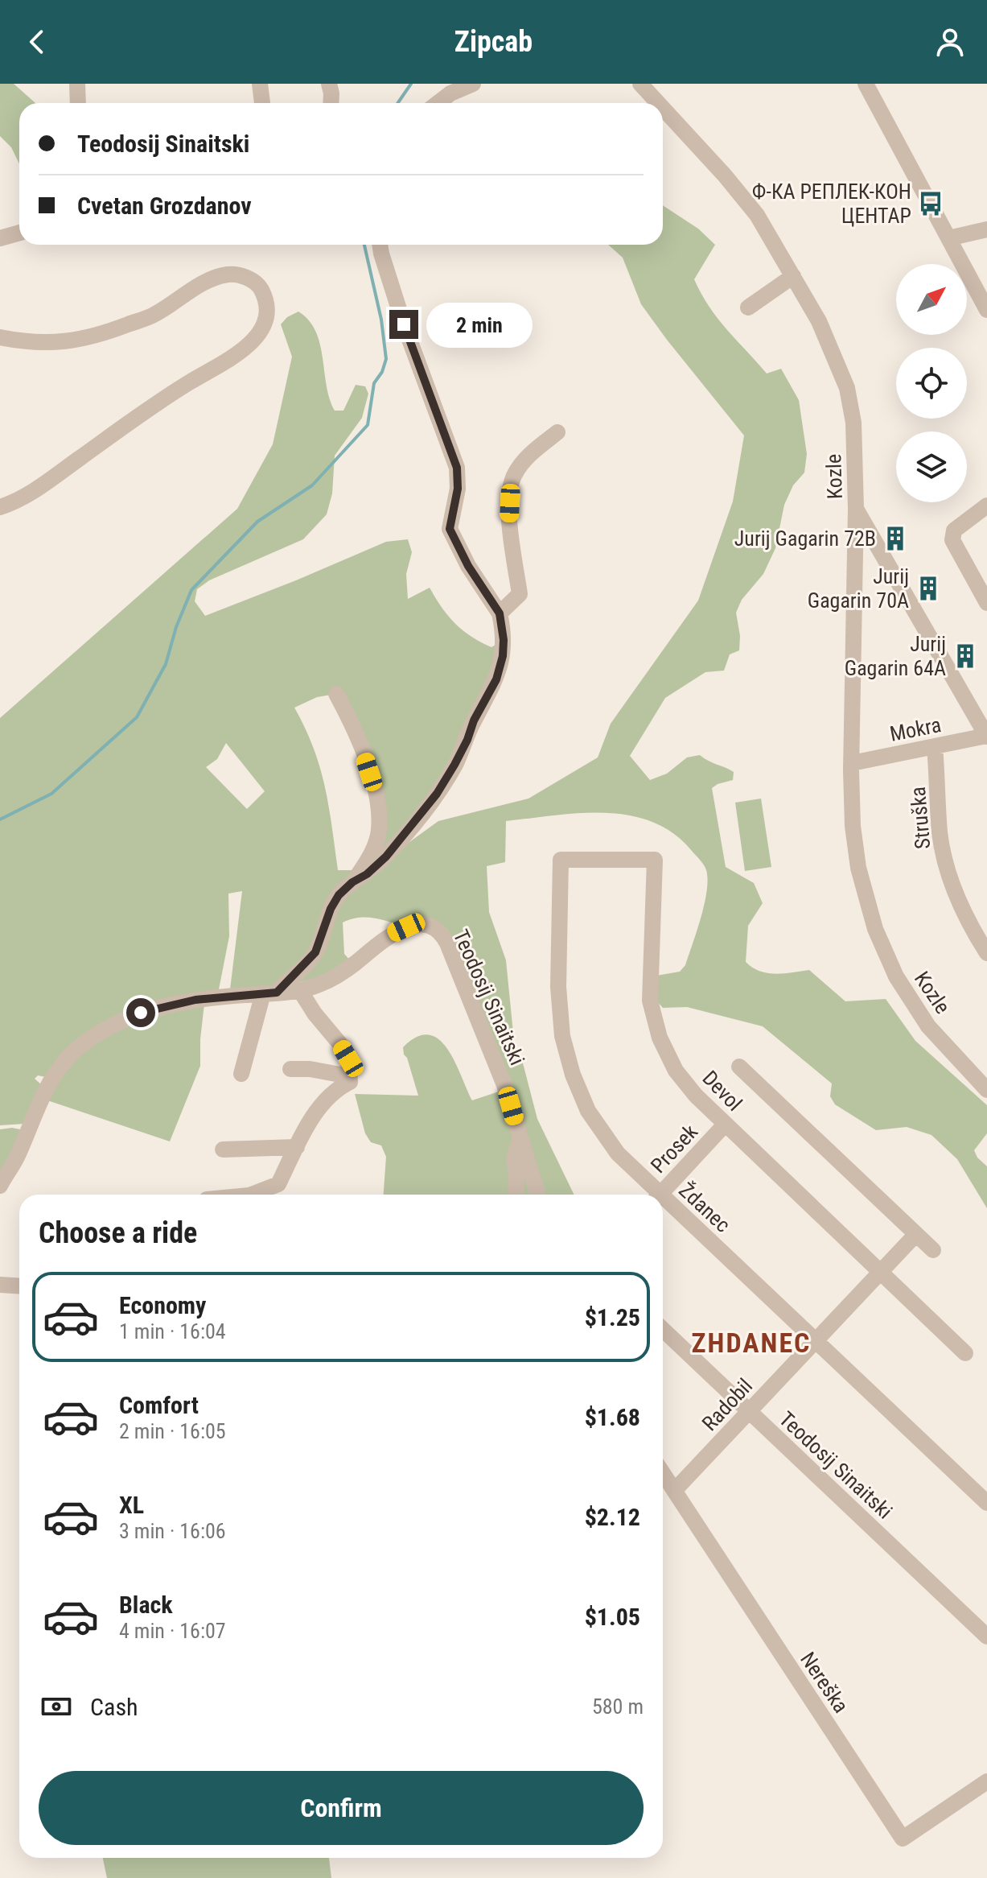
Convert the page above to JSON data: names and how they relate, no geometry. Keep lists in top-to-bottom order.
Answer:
{
  "streets": {
    "street": [
      "Kozle",
      "Mokra",
      "Struška",
      "Teodosij Sinaitski",
      "Devol",
      "Prosek",
      "Ždanec",
      "Radobil",
      "Nereška"
    ]
  },
  "crossings": [
    ["Kozle", "Mokra"],
    ["Mokra", "Struška"],
    ["Teodosij Sinaitski", "Radobil"],
    ["Devol", "Prosek"],
    ["Devol", "Ždanec"],
    ["Devol", "Radobil"],
    ["Ždanec", "Radobil"],
    ["Radobil", "Nereška"]
  ],
  "districts": ["ZHDANEC"],
  "places": {
    "bus stop": ["Ф-КА РЕПЛЕК-КОН ЦЕНТАР"],
    "building": ["Jurij Gagarin 72B", "Jurij Gagarin 70A", "Jurij Gagarin 64А"]
  },
  "north": "top right",
  "page": {
    "header": "Zipcab",
    "banner": ["Teodosij Sinaitski", "Cvetan Grozdanov"],
    "bubble": "2 min",
    "heading": "Choose a ride",
    "list": [
      {
        "name": "Economy",
        "note": "1 min · 16:04",
        "value": "$1.25"
      },
      {
        "name": "Comfort",
        "note": "2 min · 16:05",
        "value": "$1.68"
      },
      {
        "name": "XL",
        "note": "3 min · 16:06",
        "value": "$2.12"
      },
      {
        "name": "Black",
        "note": "4 min · 16:07",
        "value": "$1.05"
      }
    ],
    "pay": ["Cash", "580 m"],
    "buttons": "Confirm"
  }
}
